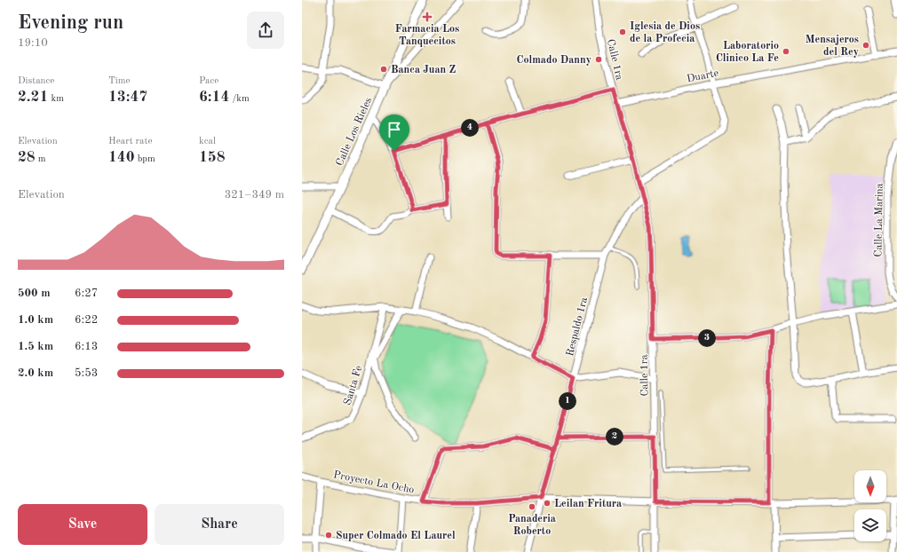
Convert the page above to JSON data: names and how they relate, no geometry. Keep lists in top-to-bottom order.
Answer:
{
  "streets": {
    "street": [
      "Calle 1ra",
      "Duarte",
      "Calle Los Rieles",
      "Calle La Marina",
      "Respaldo 1ra",
      "Santa Fe",
      "Proyecto La Ocho"
    ]
  },
  "crossings": [
    ["Calle 1ra", "Duarte"],
    ["Calle 1ra", "Respaldo 1ra"],
    ["Calle 1ra", "Proyecto La Ocho"],
    ["Respaldo 1ra", "Proyecto La Ocho"]
  ],
  "places": {
    "health": ["Farmacia Los Tanquecitos"],
    "other": [
      "Iglesia de Dios de la Profecia",
      "Mensajeros del Rey",
      "Laboratorio Clinico La Fe",
      "Colmado Danny",
      "Banca Juan Z",
      "Leilan Fritura",
      "Panaderia Roberto",
      "Super Colmado El Laurel"
    ]
  },
  "north": "bottom",
  "page": {
    "heading": ["Evening run", "19:10"],
    "stats": [
      ["Distance", "2.21 km"],
      ["Time", "13:47"],
      ["Pace", "6:14 /km"],
      ["Elevation", "28 m"],
      ["Heart rate", "140 bpm"],
      ["kcal", "158"]
    ],
    "pins": [
      "4",
      "3",
      "1",
      "2"
    ],
    "chart": ["Elevation", "321–349 m"],
    "list": [
      {
        "name": "500 m",
        "note": "6:27"
      },
      {
        "name": "1.0 km",
        "note": "6:22"
      },
      {
        "name": "1.5 km",
        "note": "6:13"
      },
      {
        "name": "2.0 km",
        "note": "5:53"
      }
    ],
    "buttons": ["Save", "Share"]
  }
}
